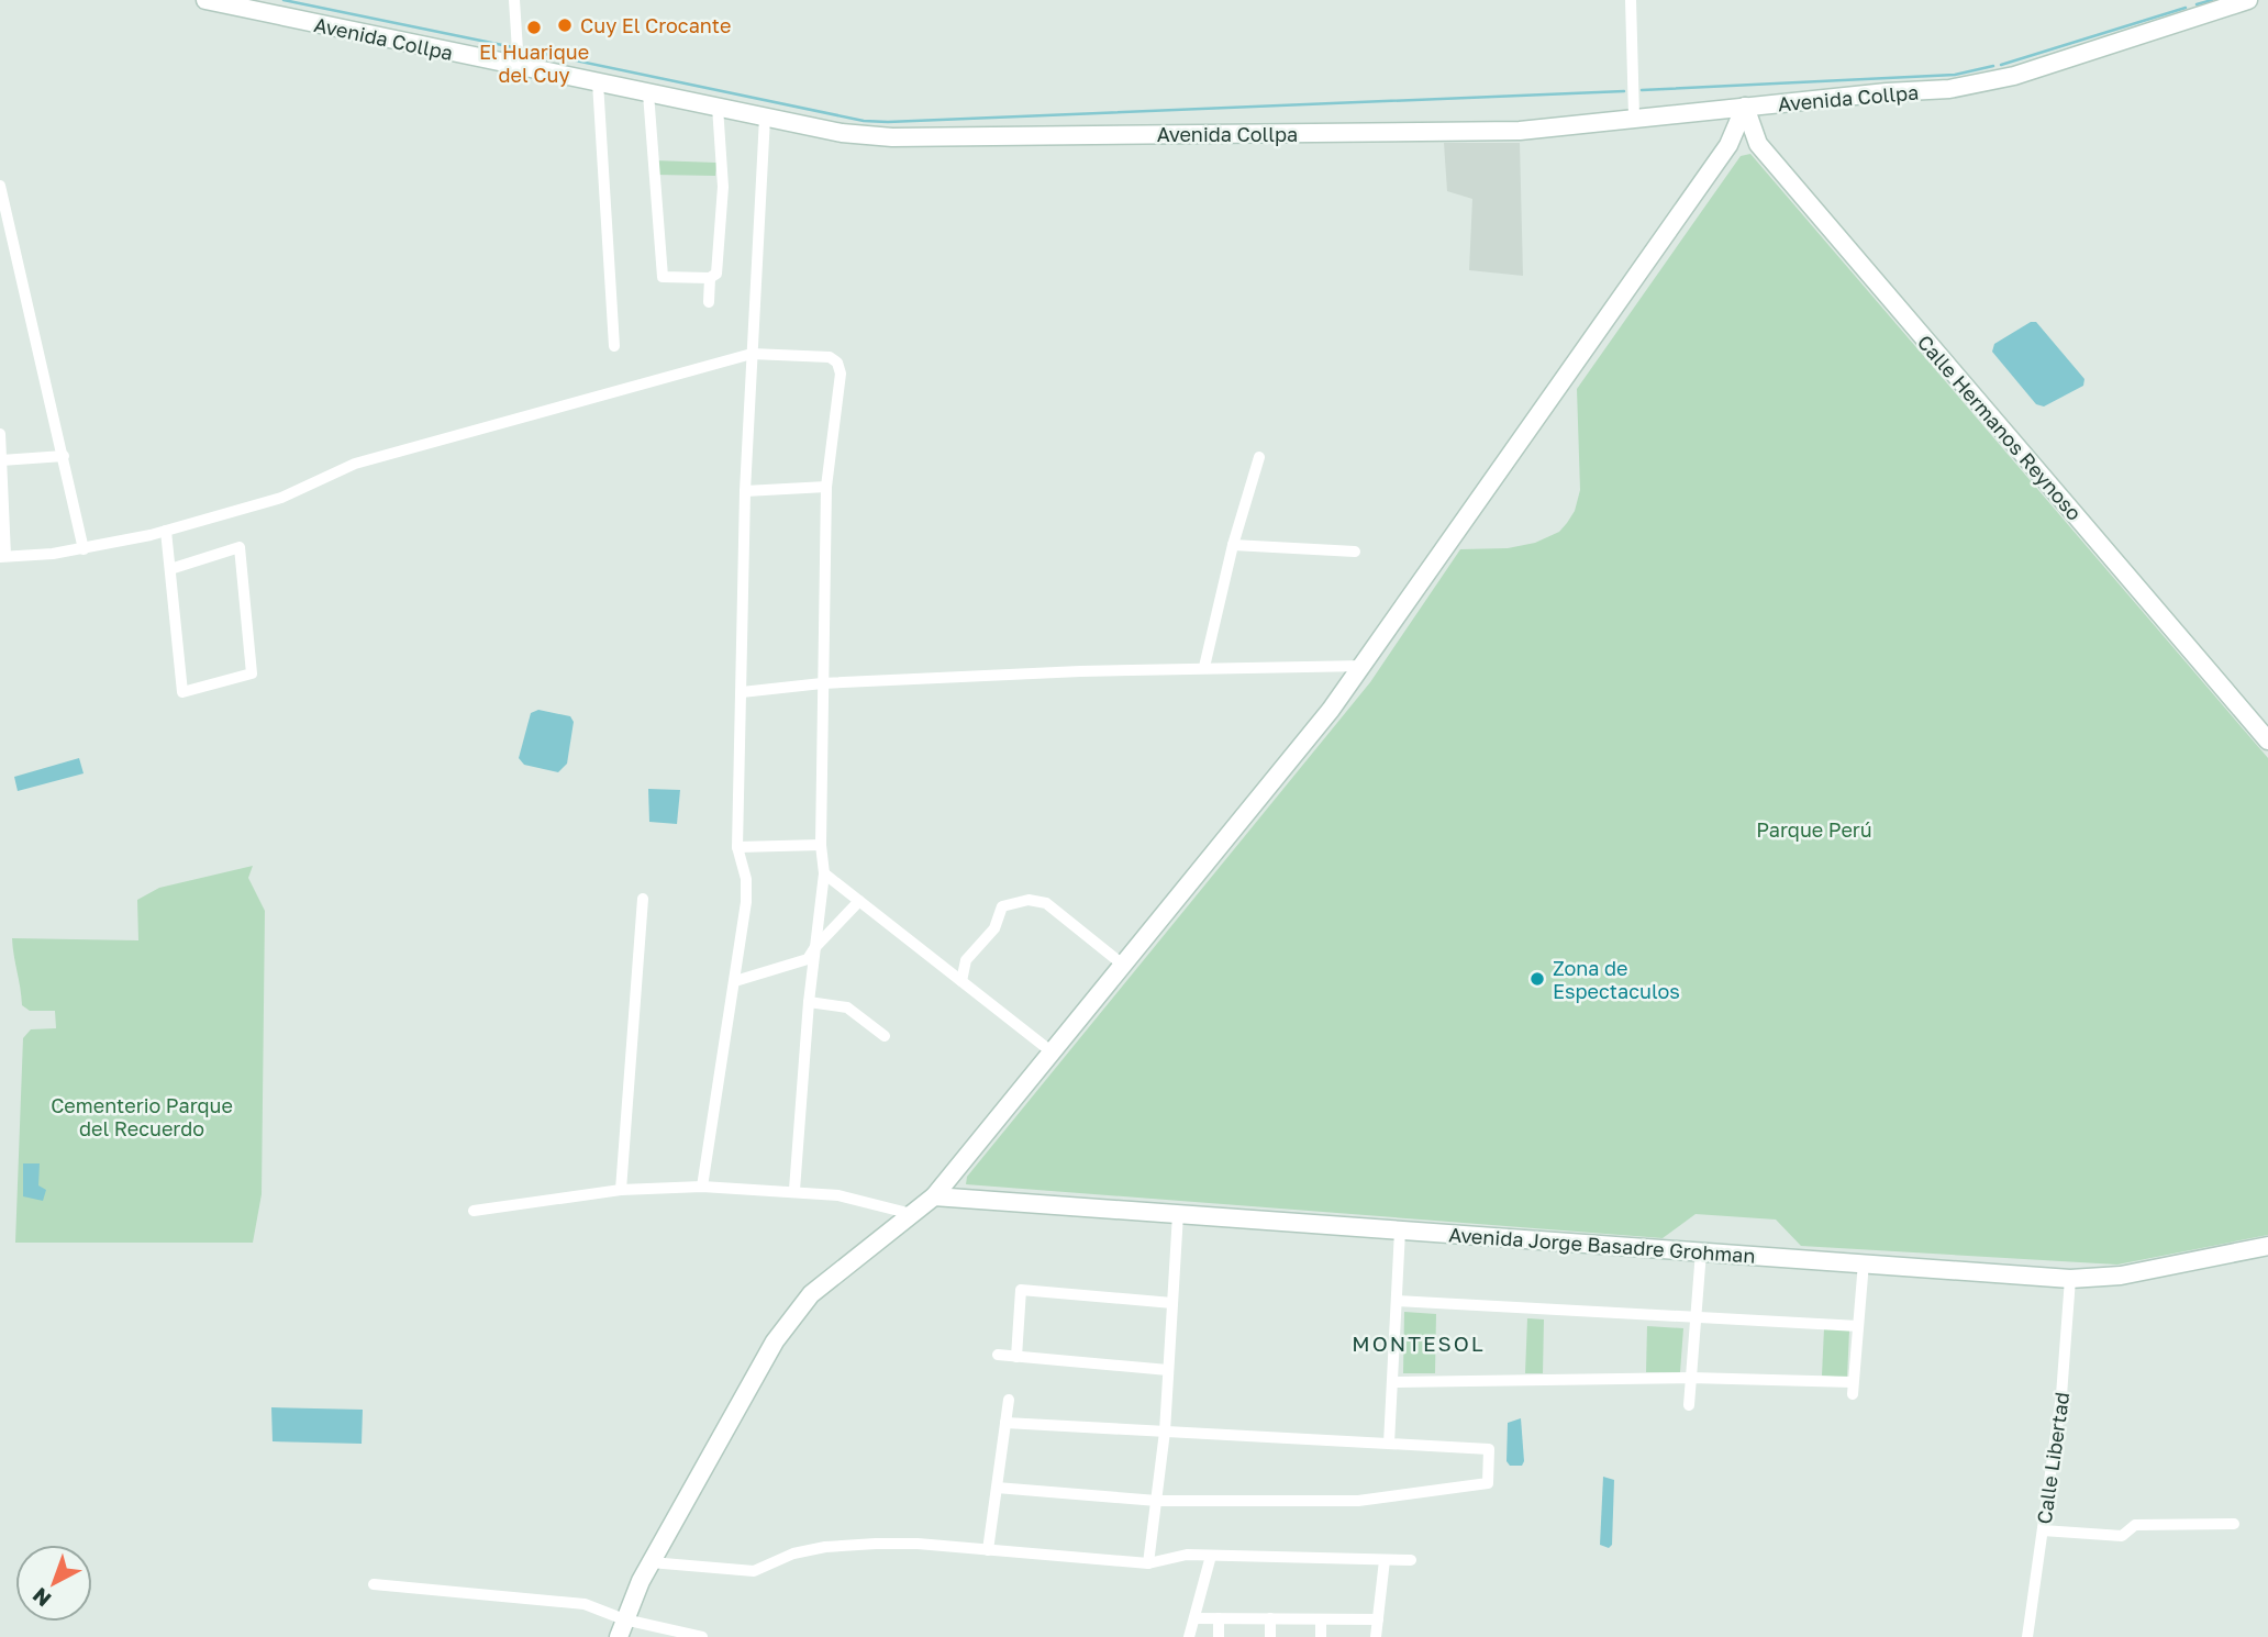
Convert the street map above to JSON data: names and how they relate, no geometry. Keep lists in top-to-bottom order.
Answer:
{
  "streets": {
    "main road": ["Avenida Collpa", "Calle Hermanos Reynoso", "Avenida Jorge Basadre Grohman"],
    "street": ["Calle Libertad"]
  },
  "crossings": [
    ["Avenida Collpa", "Calle Hermanos Reynoso"],
    ["Avenida Jorge Basadre Grohman", "Calle Libertad"]
  ],
  "districts": ["MONTESOL"],
  "parks": ["Parque Perú", "Cementerio Parque del Recuerdo"],
  "places": ["Cuy El Crocante", "El Huarique del Cuy", "Zona de Espectaculos"],
  "north": "bottom left"
}
